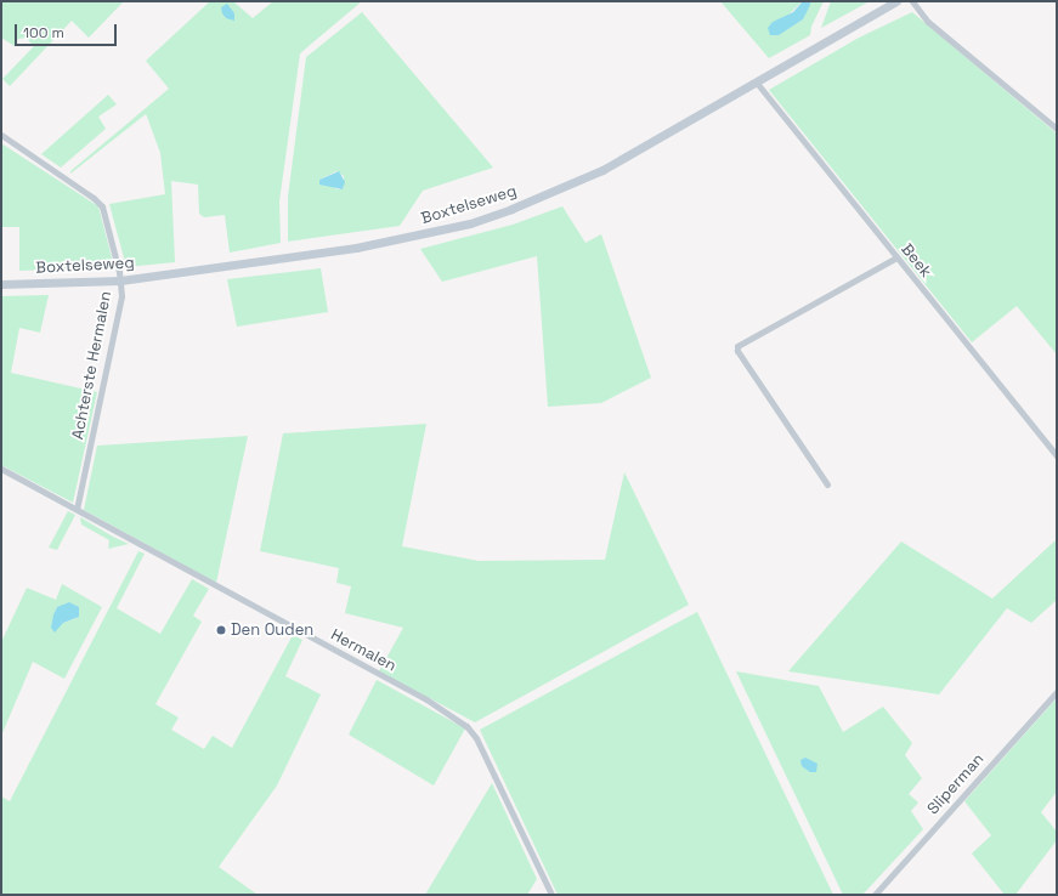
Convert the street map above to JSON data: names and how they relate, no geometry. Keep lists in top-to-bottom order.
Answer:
{
  "streets": {
    "main road": ["Boxtelseweg"],
    "street": [
      "Beek",
      "Achterste Hermalen",
      "Hermalen",
      "Sliperman"
    ]
  },
  "crossings": [
    ["Boxtelseweg", "Beek"],
    ["Boxtelseweg", "Achterste Hermalen"],
    ["Achterste Hermalen", "Hermalen"]
  ],
  "places": ["Den Ouden"],
  "scale_bar": "100 m"
}
